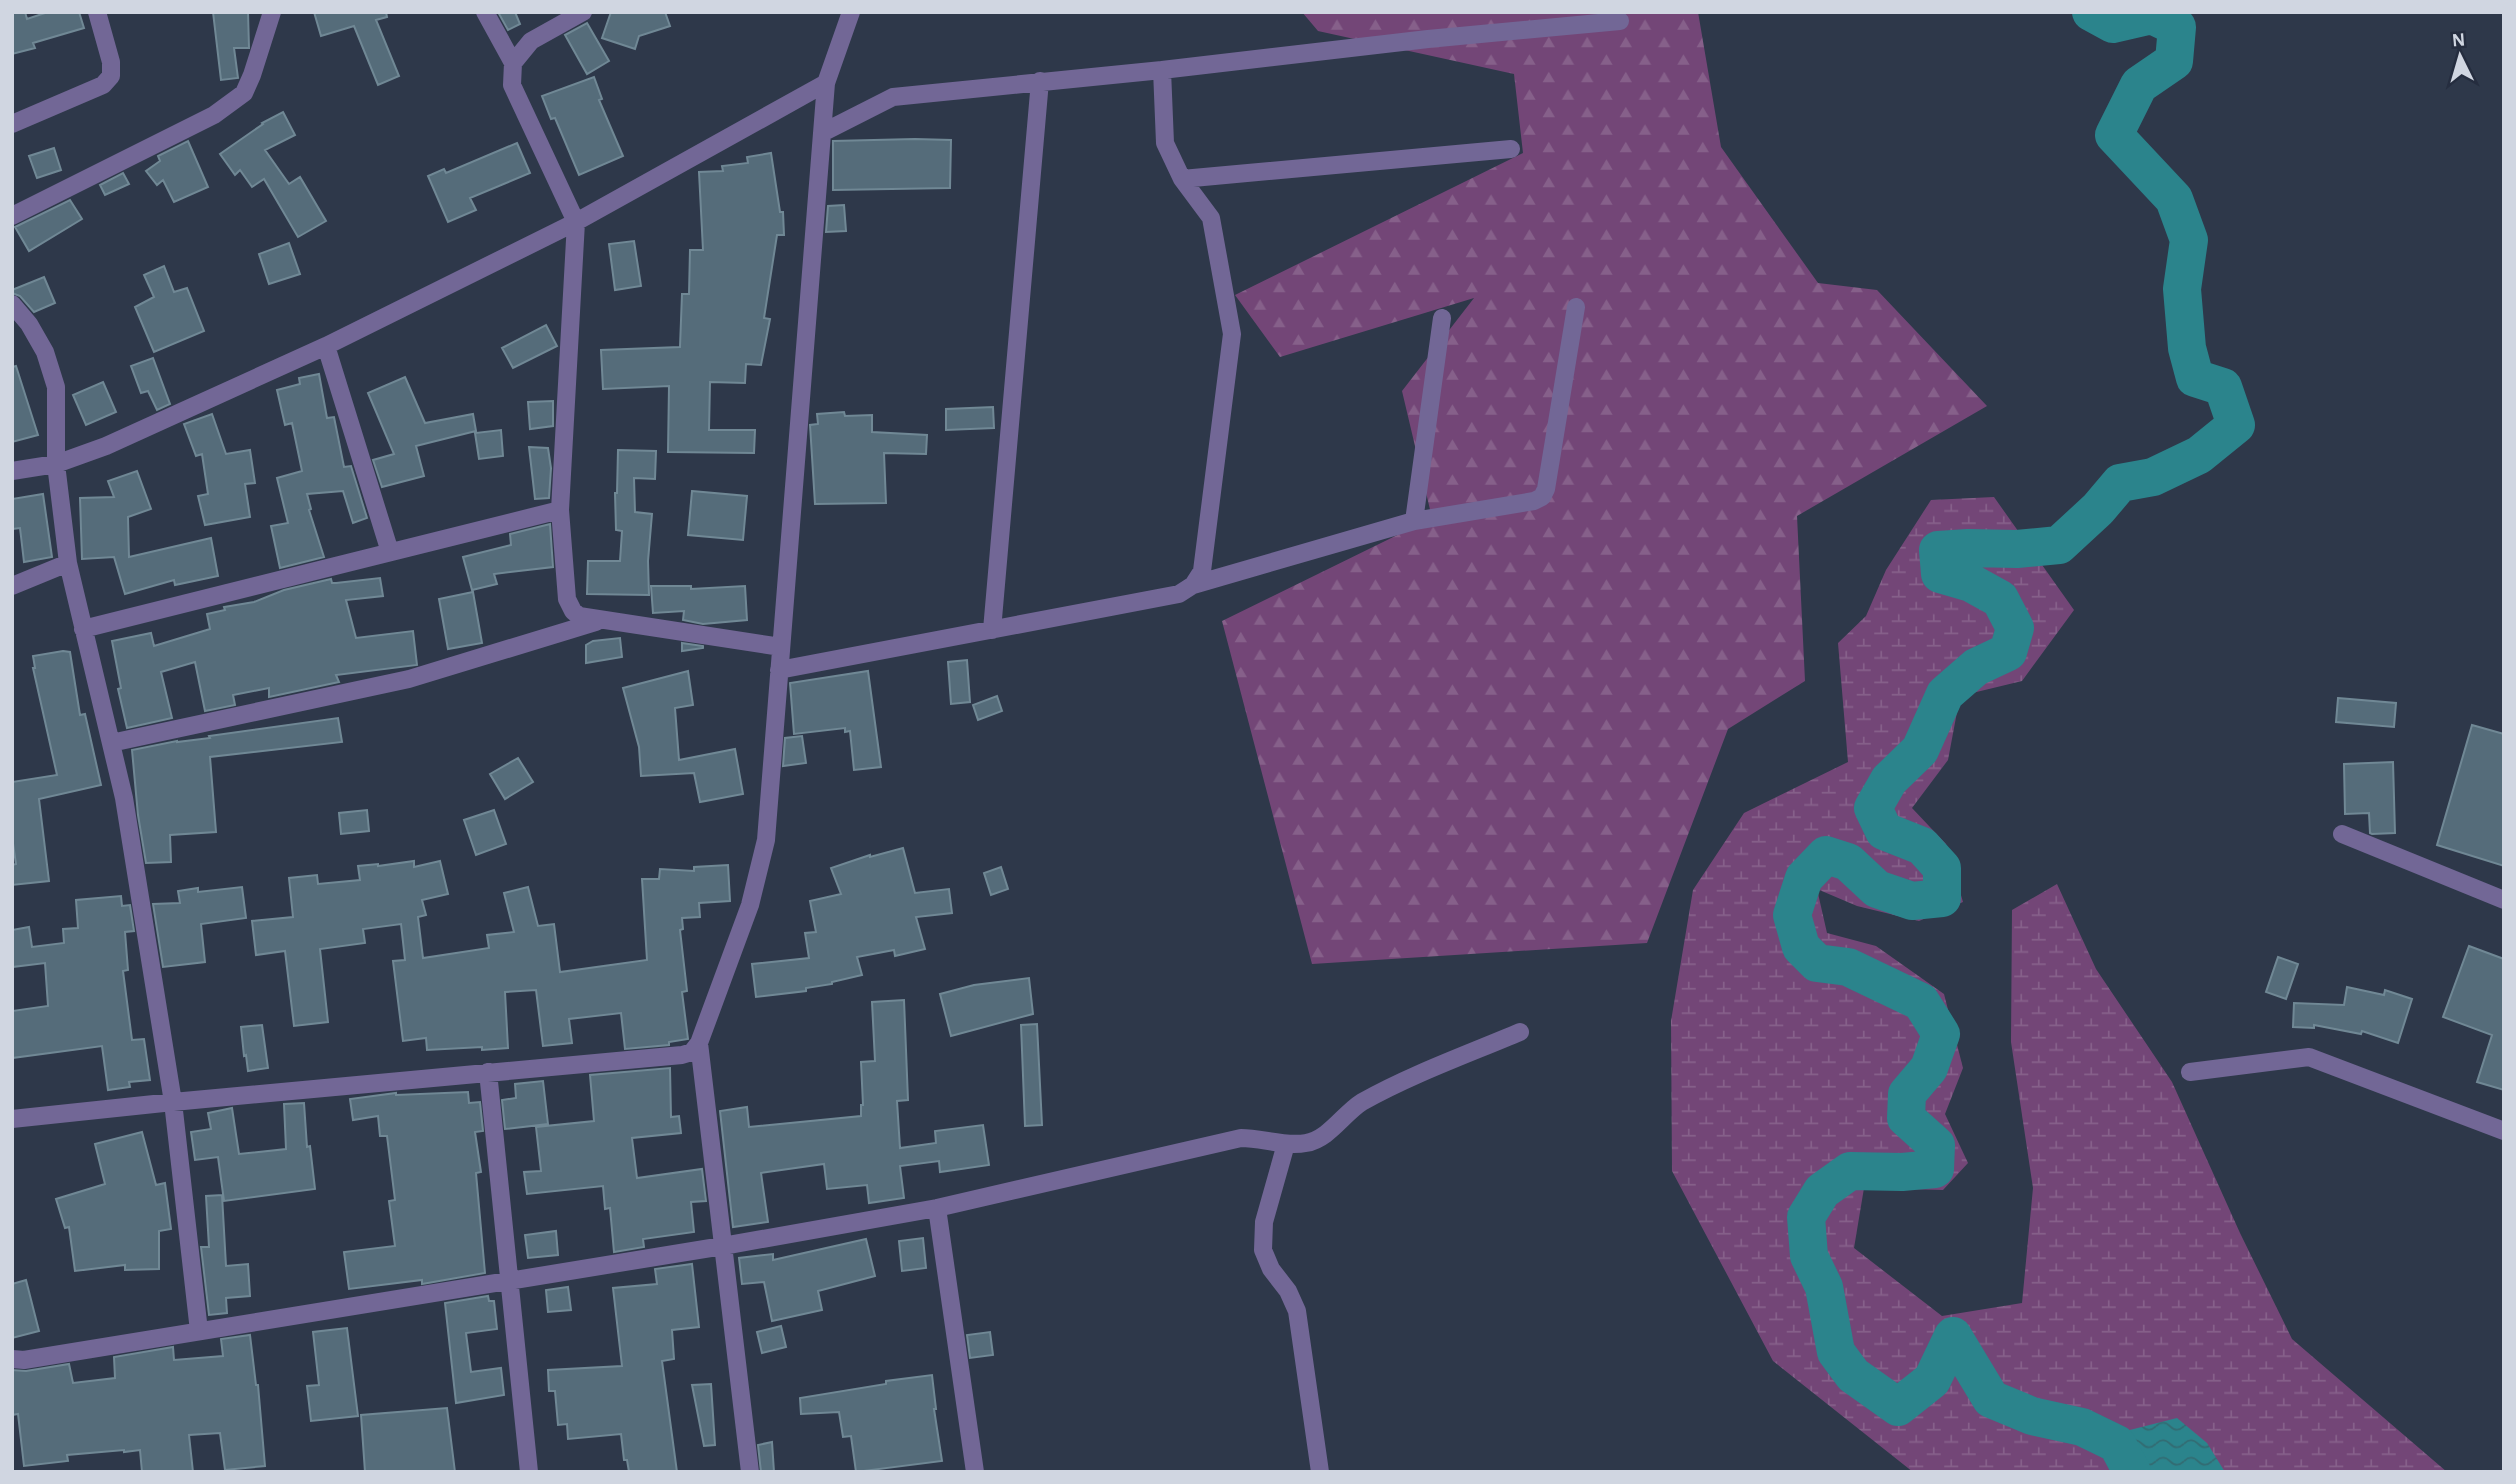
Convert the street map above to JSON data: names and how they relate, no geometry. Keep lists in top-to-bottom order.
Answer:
{
  "north": "top"
}
